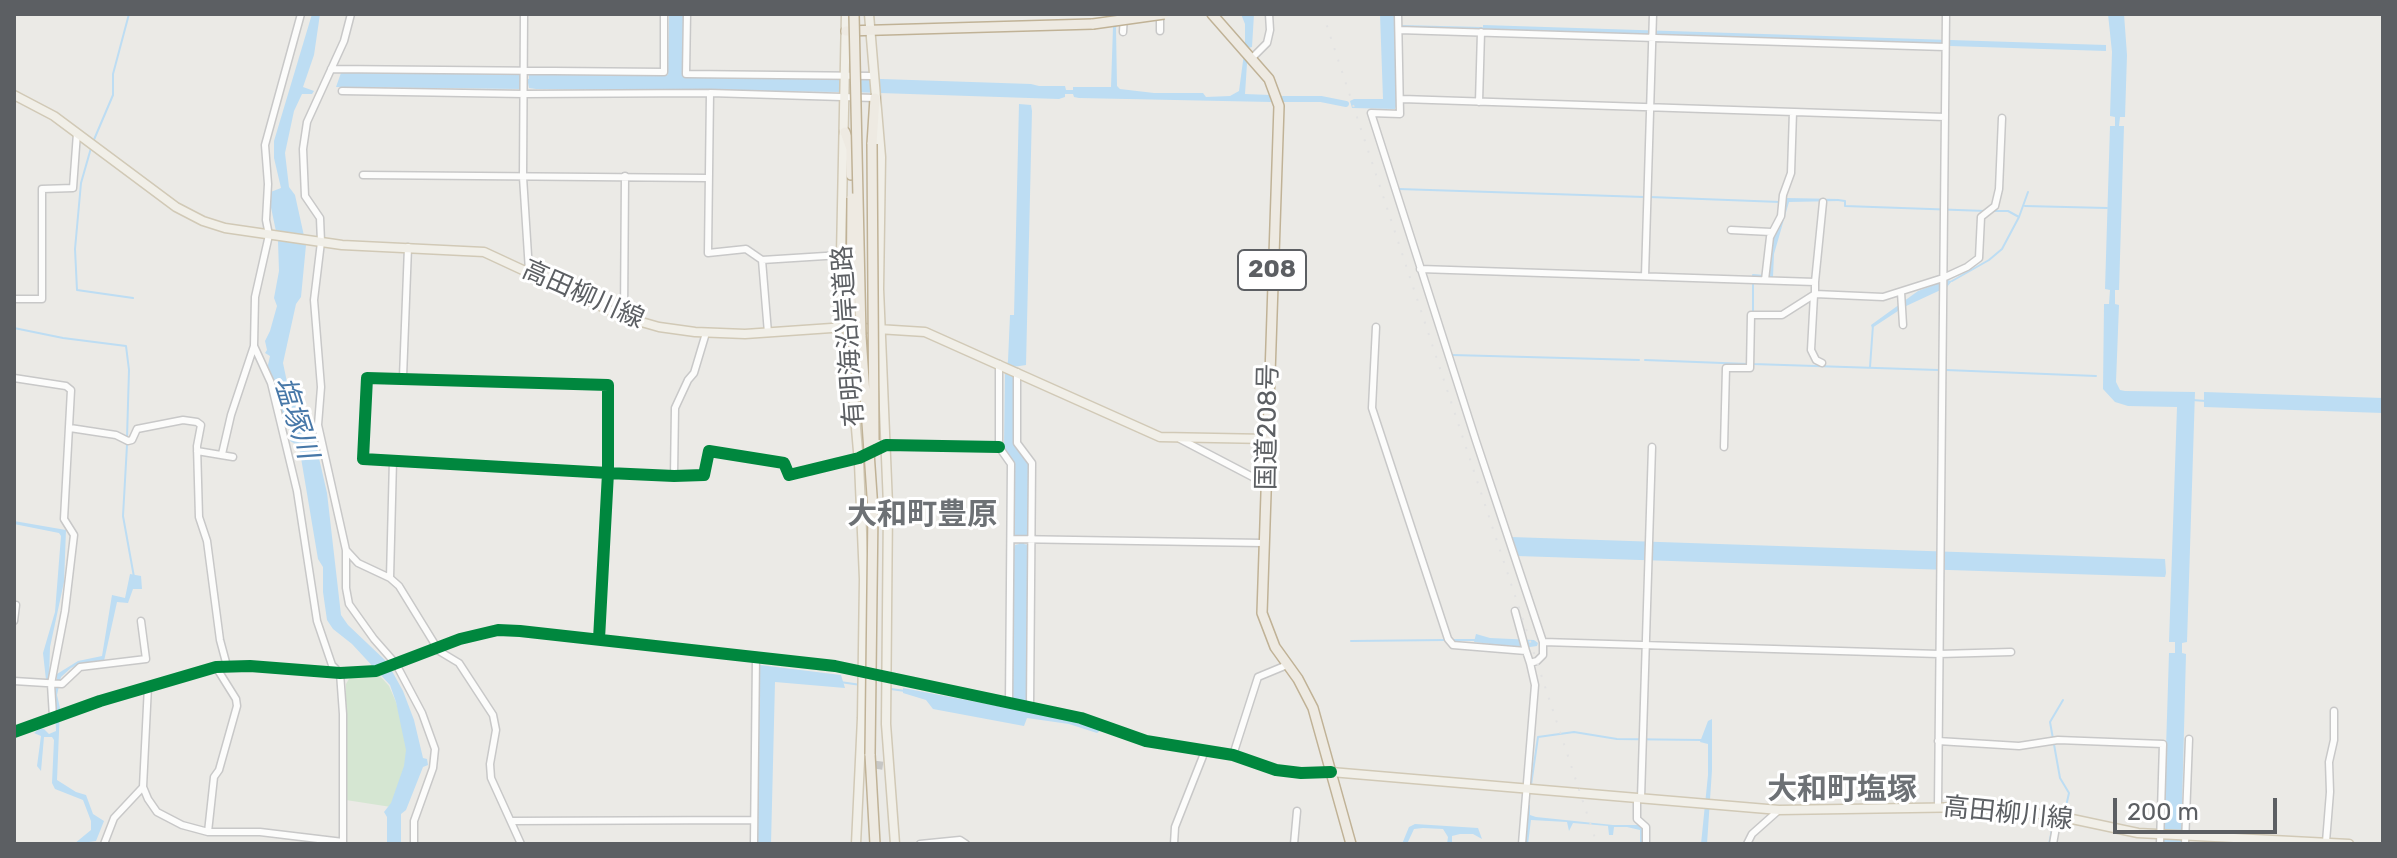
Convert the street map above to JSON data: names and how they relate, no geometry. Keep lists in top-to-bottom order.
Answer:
{
  "streets": {
    "highway": ["208", "国道208号"],
    "main road": ["高田柳川線", "有明海沿岸道路"]
  },
  "crossings": [
    ["高田柳川線", "有明海沿岸道路"],
    ["高田柳川線", "国道208号"]
  ],
  "districts": ["大和町豊原", "大和町塩塚"],
  "water": ["塩塚川"],
  "scale_bar": "200 m"
}
